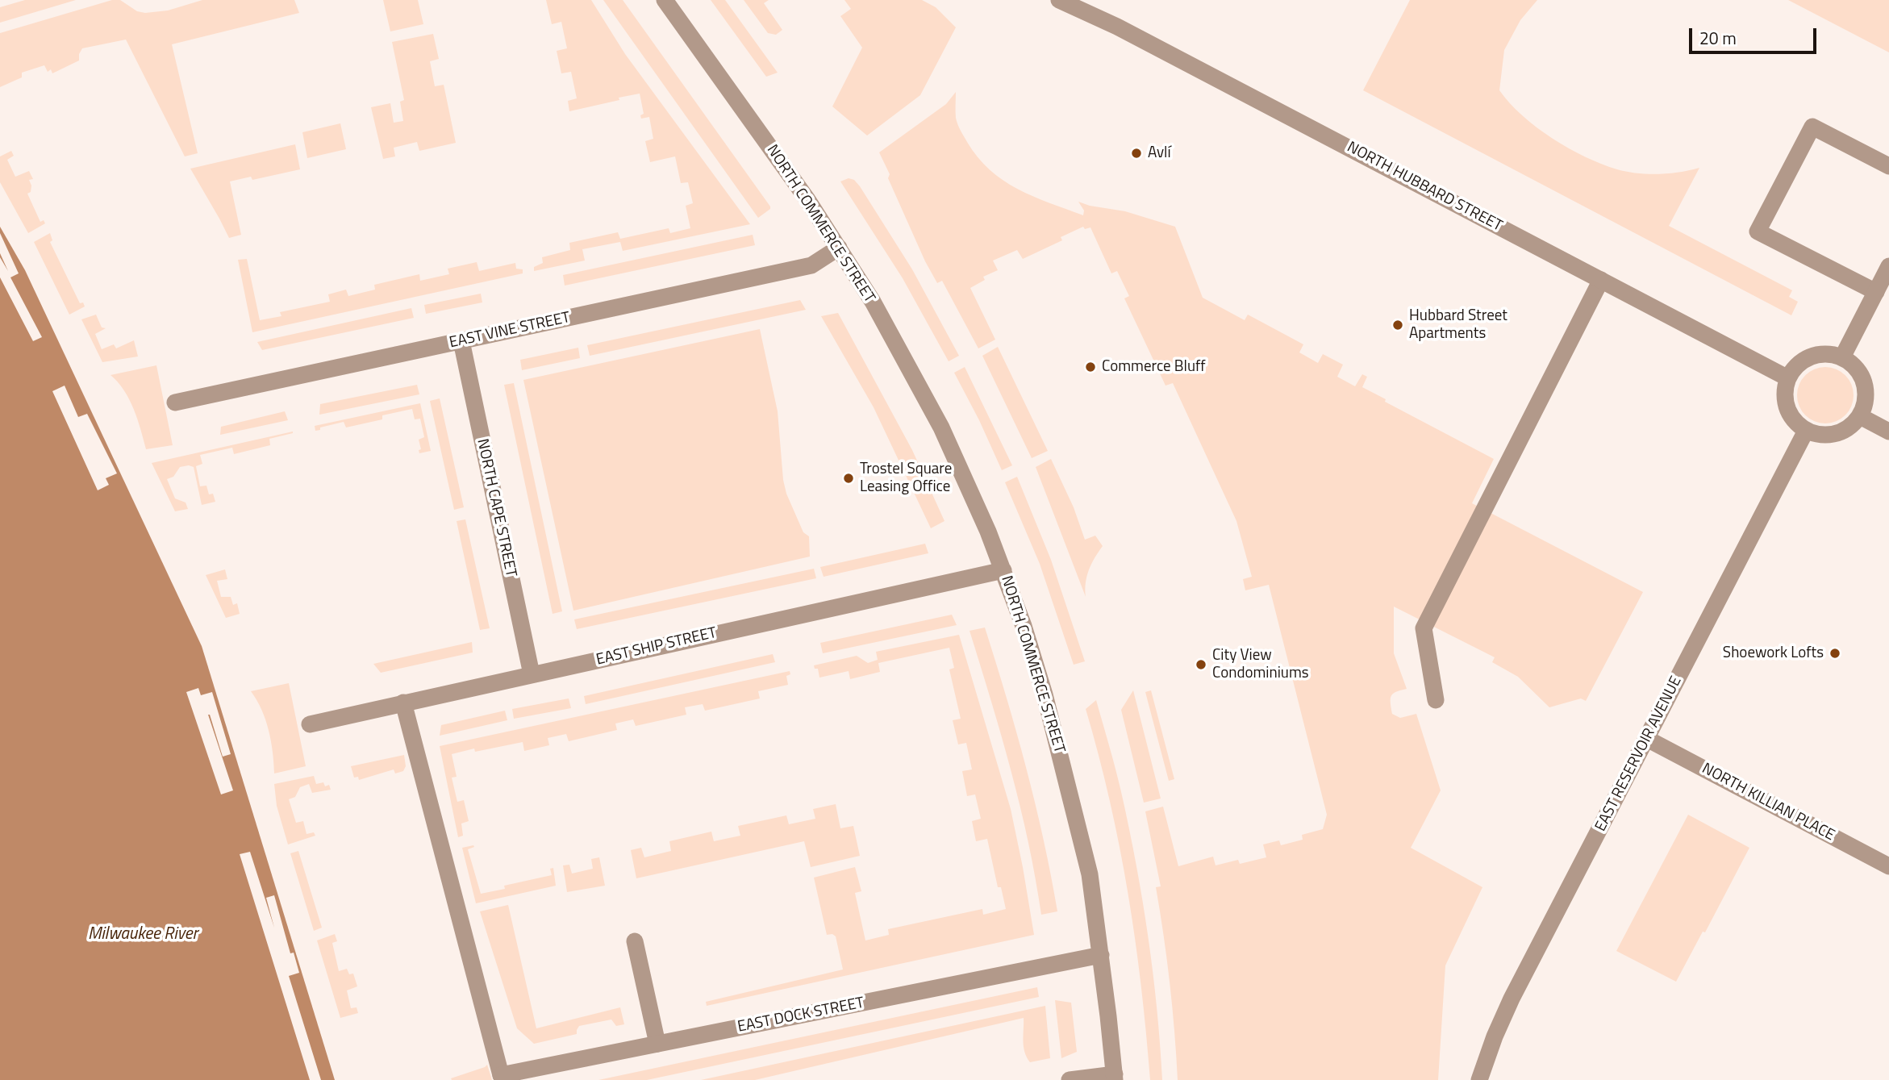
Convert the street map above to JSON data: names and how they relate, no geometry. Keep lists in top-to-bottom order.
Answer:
{
  "streets": {
    "street": [
      "NORTH HUBBARD STREET",
      "NORTH COMMERCE STREET",
      "EAST VINE STREET",
      "NORTH CAPE STREET",
      "EAST SHIP STREET",
      "EAST RESERVOIR AVENUE",
      "NORTH KILLIAN PLACE",
      "EAST DOCK STREET"
    ]
  },
  "crossings": [
    ["NORTH HUBBARD STREET", "EAST RESERVOIR AVENUE"],
    ["NORTH COMMERCE STREET", "EAST VINE STREET"],
    ["NORTH COMMERCE STREET", "EAST SHIP STREET"],
    ["NORTH COMMERCE STREET", "EAST DOCK STREET"],
    ["EAST VINE STREET", "NORTH CAPE STREET"],
    ["NORTH CAPE STREET", "EAST SHIP STREET"],
    ["EAST SHIP STREET", "EAST DOCK STREET"],
    ["EAST RESERVOIR AVENUE", "NORTH KILLIAN PLACE"]
  ],
  "water": ["Milwaukee River"],
  "places": [
    "Avlí",
    "Hubbard Street Apartments",
    "Commerce Bluff",
    "Trostel Square Leasing Office",
    "Shoework Lofts",
    "City View Condominiums"
  ],
  "scale_bar": "20 m"
}
